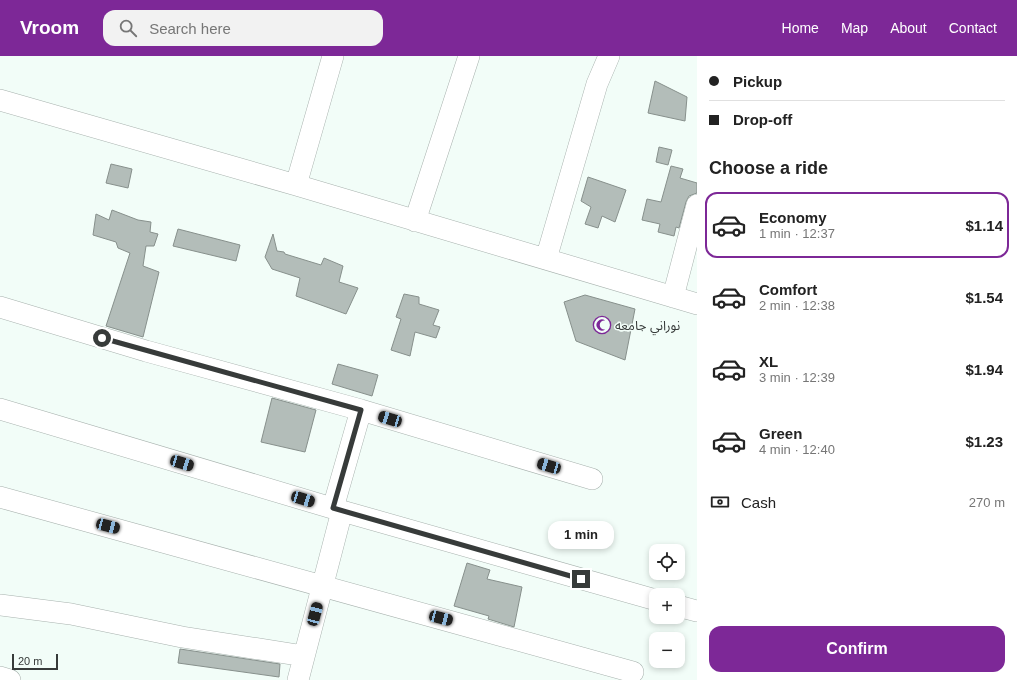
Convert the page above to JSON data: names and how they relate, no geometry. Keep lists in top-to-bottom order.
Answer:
{
  "places": {
    "mosque": ["نوراني جامعه"]
  },
  "scale_bar": "20 m",
  "page": {
    "header": "Vroom",
    "search": "Search here",
    "nav": [
      "Home",
      "Map",
      "About",
      "Contact"
    ],
    "banner": ["Pickup", "Drop-off"],
    "heading": "Choose a ride",
    "list": [
      {
        "name": "Economy",
        "note": "1 min · 12:37",
        "value": "$1.14"
      },
      {
        "name": "Comfort",
        "note": "2 min · 12:38",
        "value": "$1.54"
      },
      {
        "name": "XL",
        "note": "3 min · 12:39",
        "value": "$1.94"
      },
      {
        "name": "Green",
        "note": "4 min · 12:40",
        "value": "$1.23"
      }
    ],
    "pay": ["Cash", "270 m"],
    "bubble": "1 min",
    "map_buttons": ["+", "−"],
    "buttons": "Confirm",
    "scale": "20 m"
  }
}
